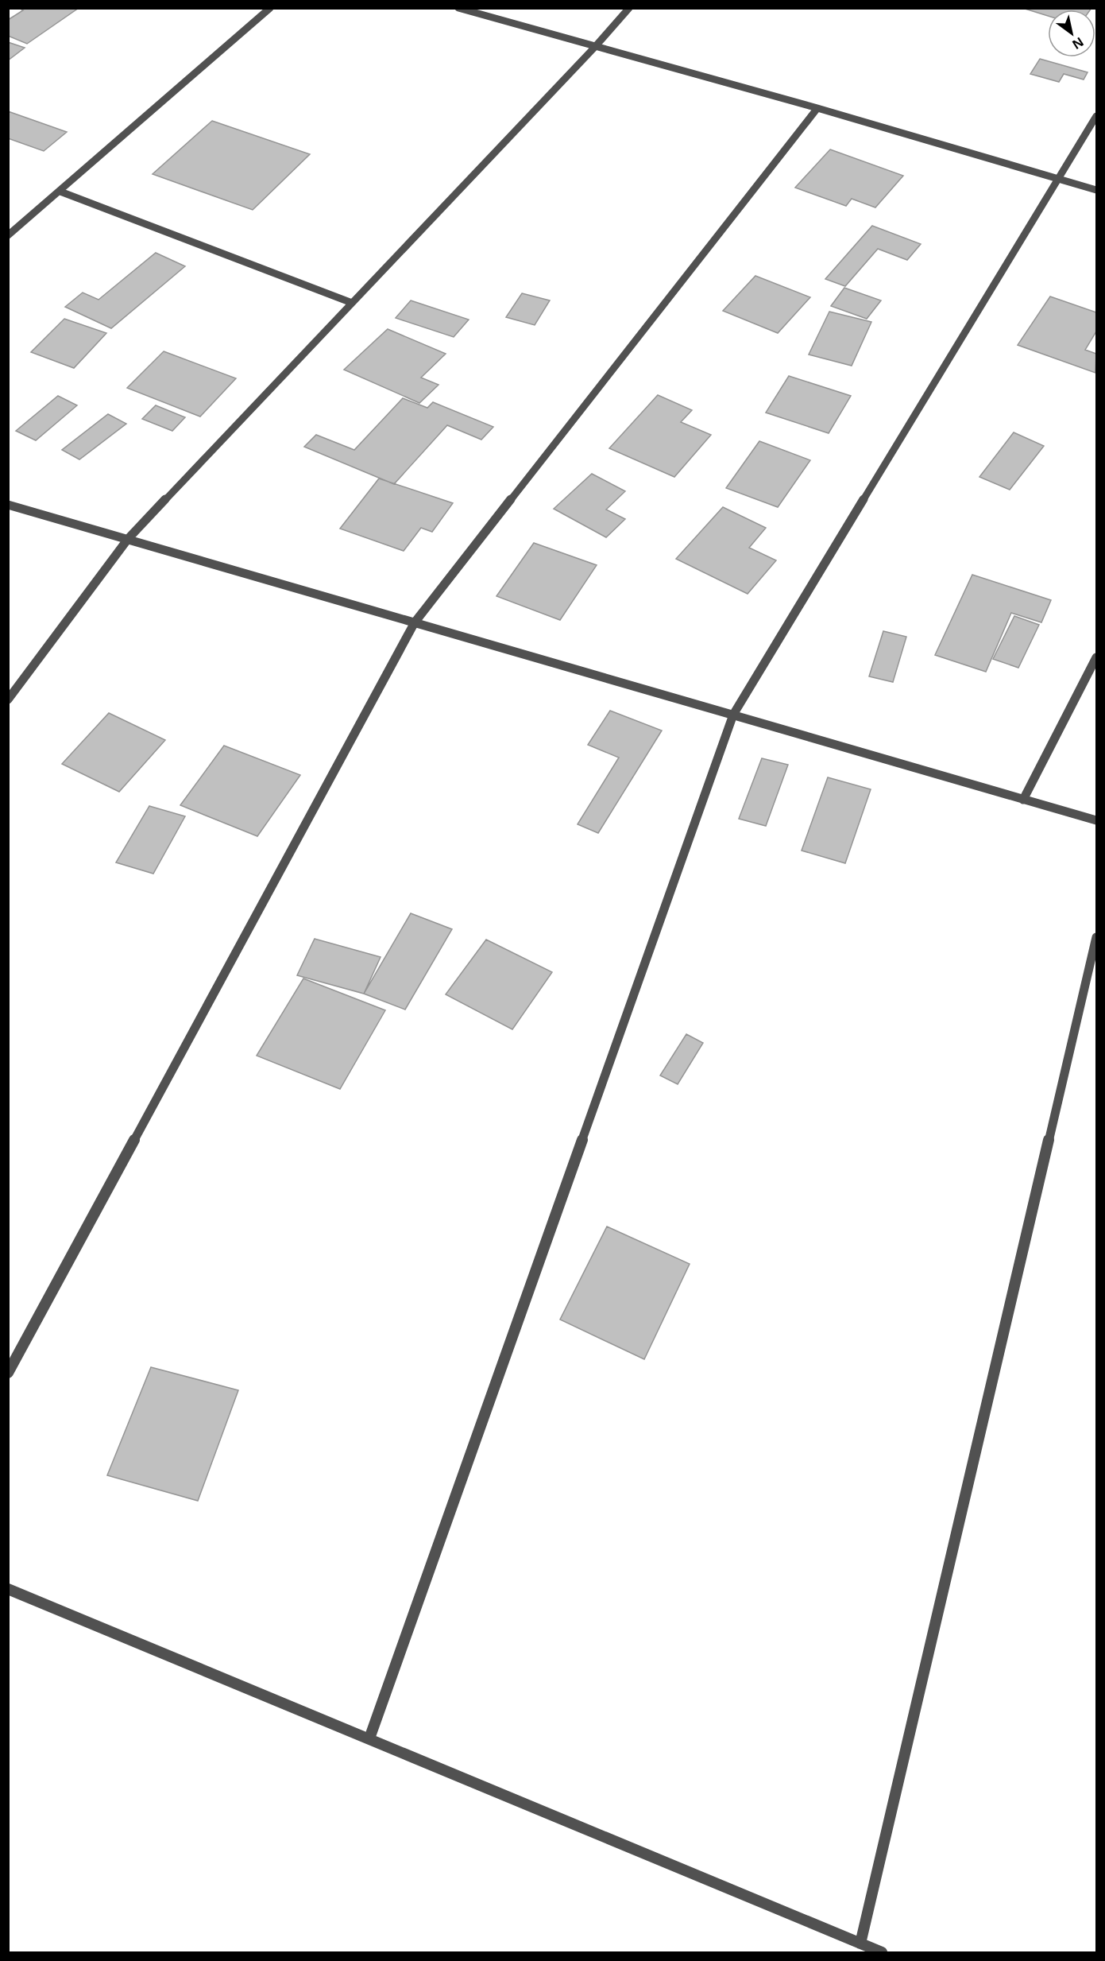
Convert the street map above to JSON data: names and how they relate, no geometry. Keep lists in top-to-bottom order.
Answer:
{
  "north": "bottom right"
}
